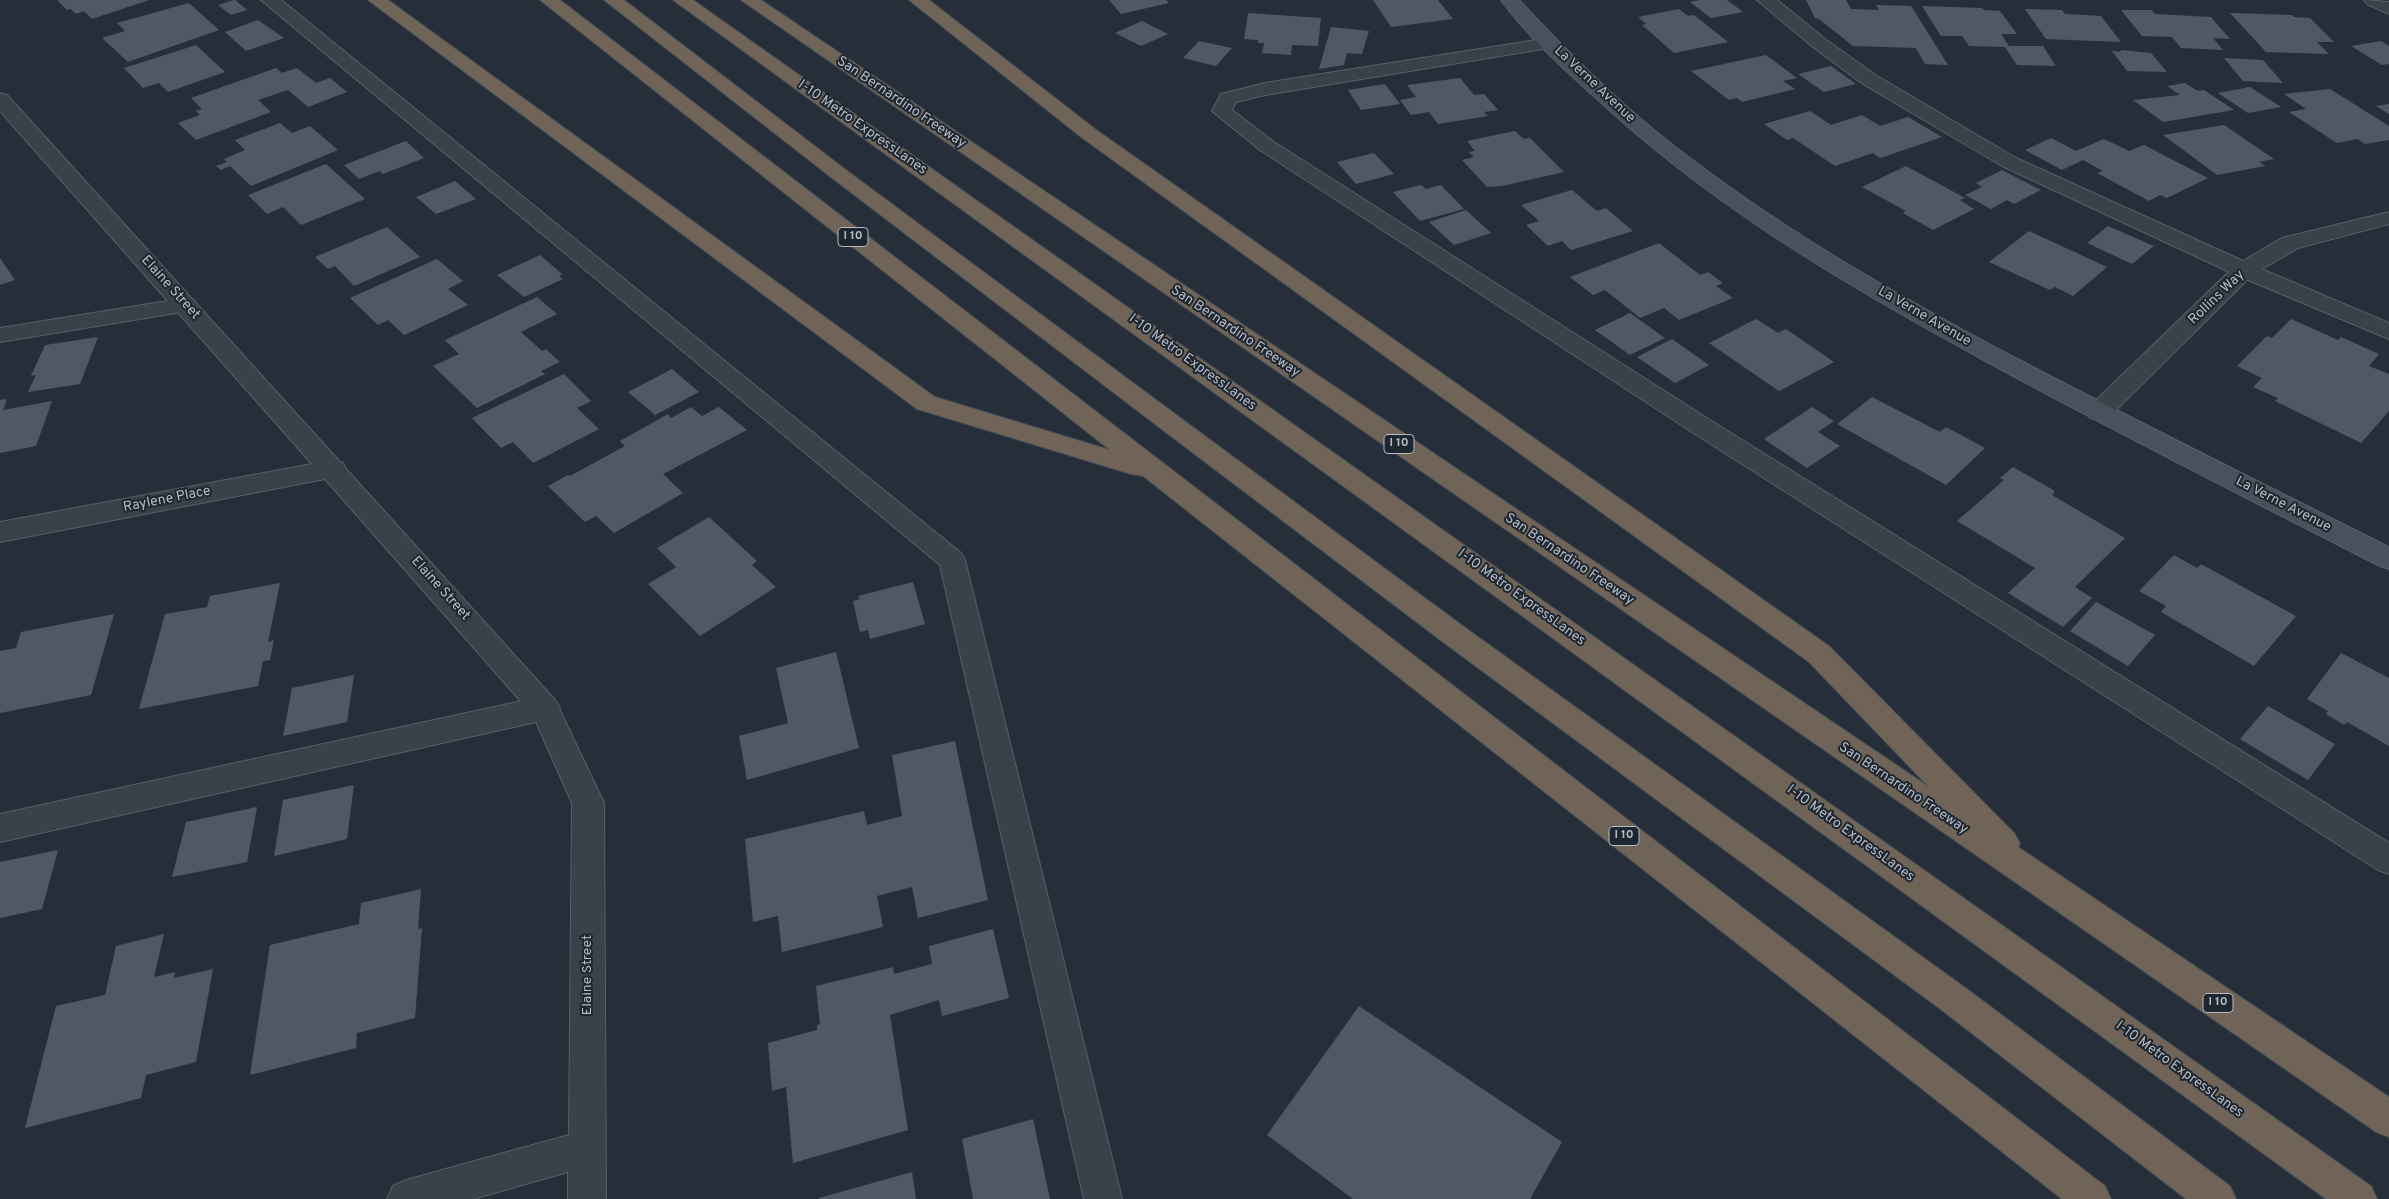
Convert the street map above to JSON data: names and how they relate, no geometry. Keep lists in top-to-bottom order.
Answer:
{
  "streets": {
    "highway": ["San Bernardino Freeway", "I-10 Metro ExpressLanes", "I 10"],
    "main road": ["La Verne Avenue"],
    "street": ["Elaine Street", "Rollins Way", "Raylene Place"]
  },
  "crossings": [
    ["La Verne Avenue", "Rollins Way"],
    ["Elaine Street", "Raylene Place"]
  ]
}
